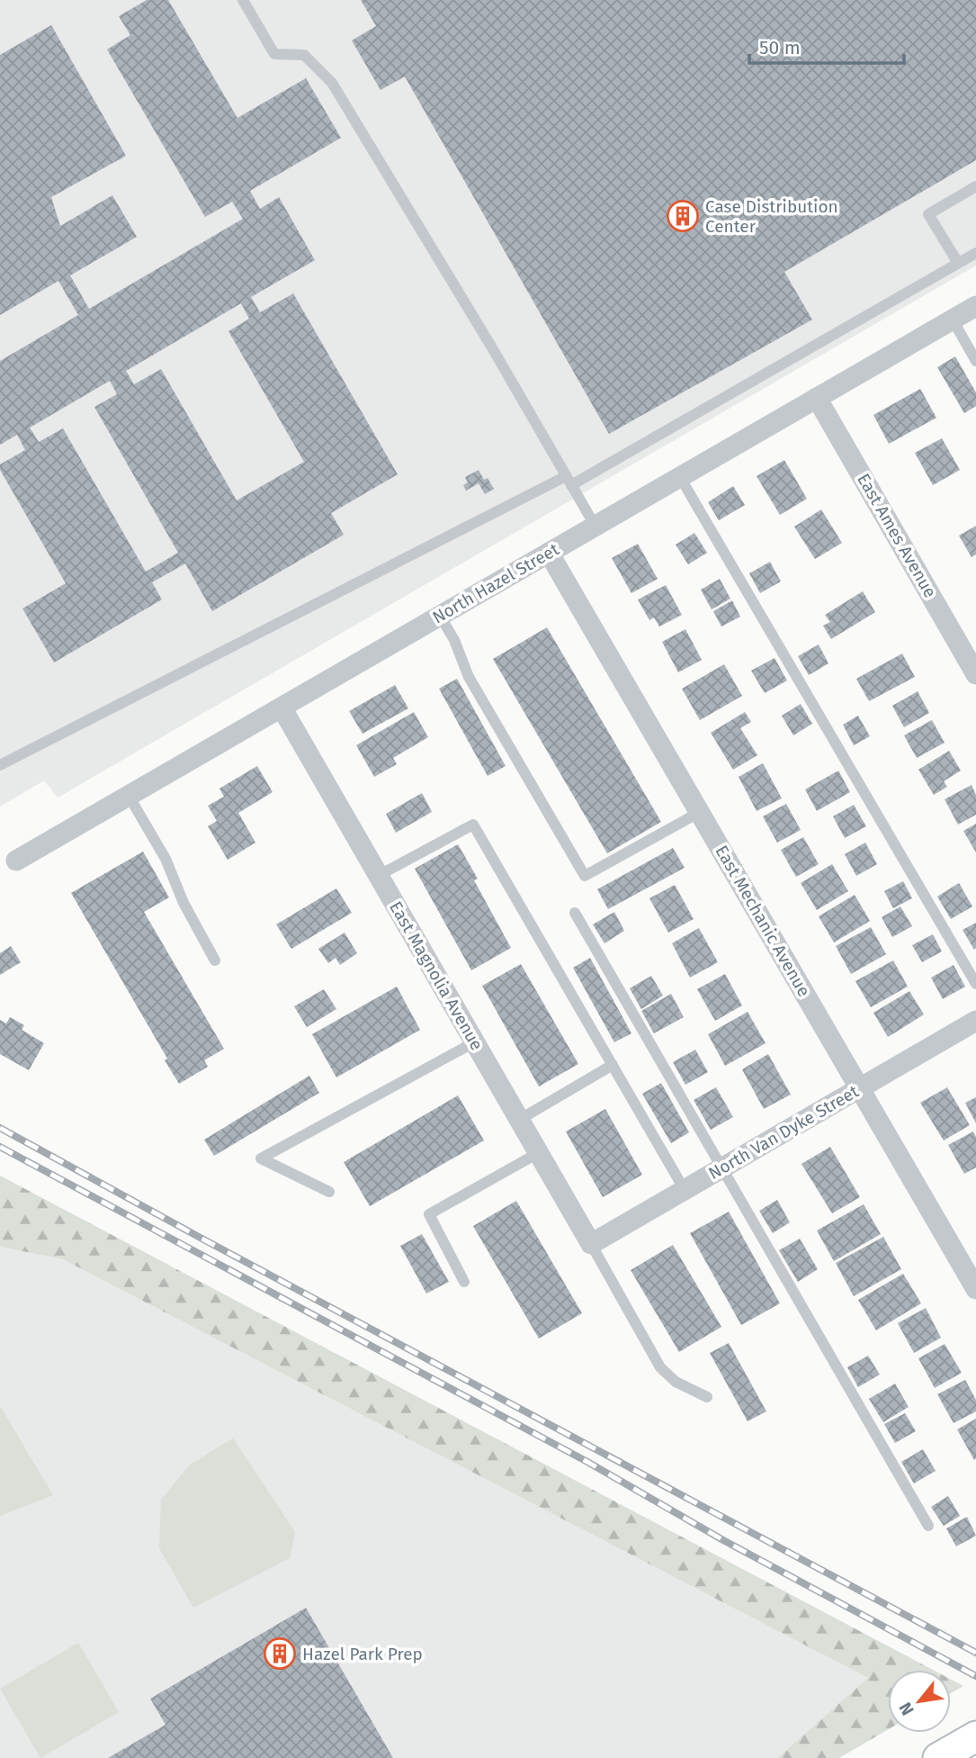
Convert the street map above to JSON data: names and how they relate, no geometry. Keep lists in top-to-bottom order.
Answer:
{
  "streets": {
    "street": [
      "East Ames Avenue",
      "North Hazel Street",
      "East Mechanic Avenue",
      "East Magnolia Avenue",
      "North Van Dyke Street"
    ]
  },
  "crossings": [
    ["East Ames Avenue", "North Hazel Street"],
    ["North Hazel Street", "East Mechanic Avenue"],
    ["North Hazel Street", "East Magnolia Avenue"],
    ["East Mechanic Avenue", "North Van Dyke Street"],
    ["East Magnolia Avenue", "North Van Dyke Street"]
  ],
  "places": {
    "building": ["Case Distribution Center", "Hazel Park Prep"]
  },
  "scale_bar": "50 m",
  "north": "bottom left"
}
